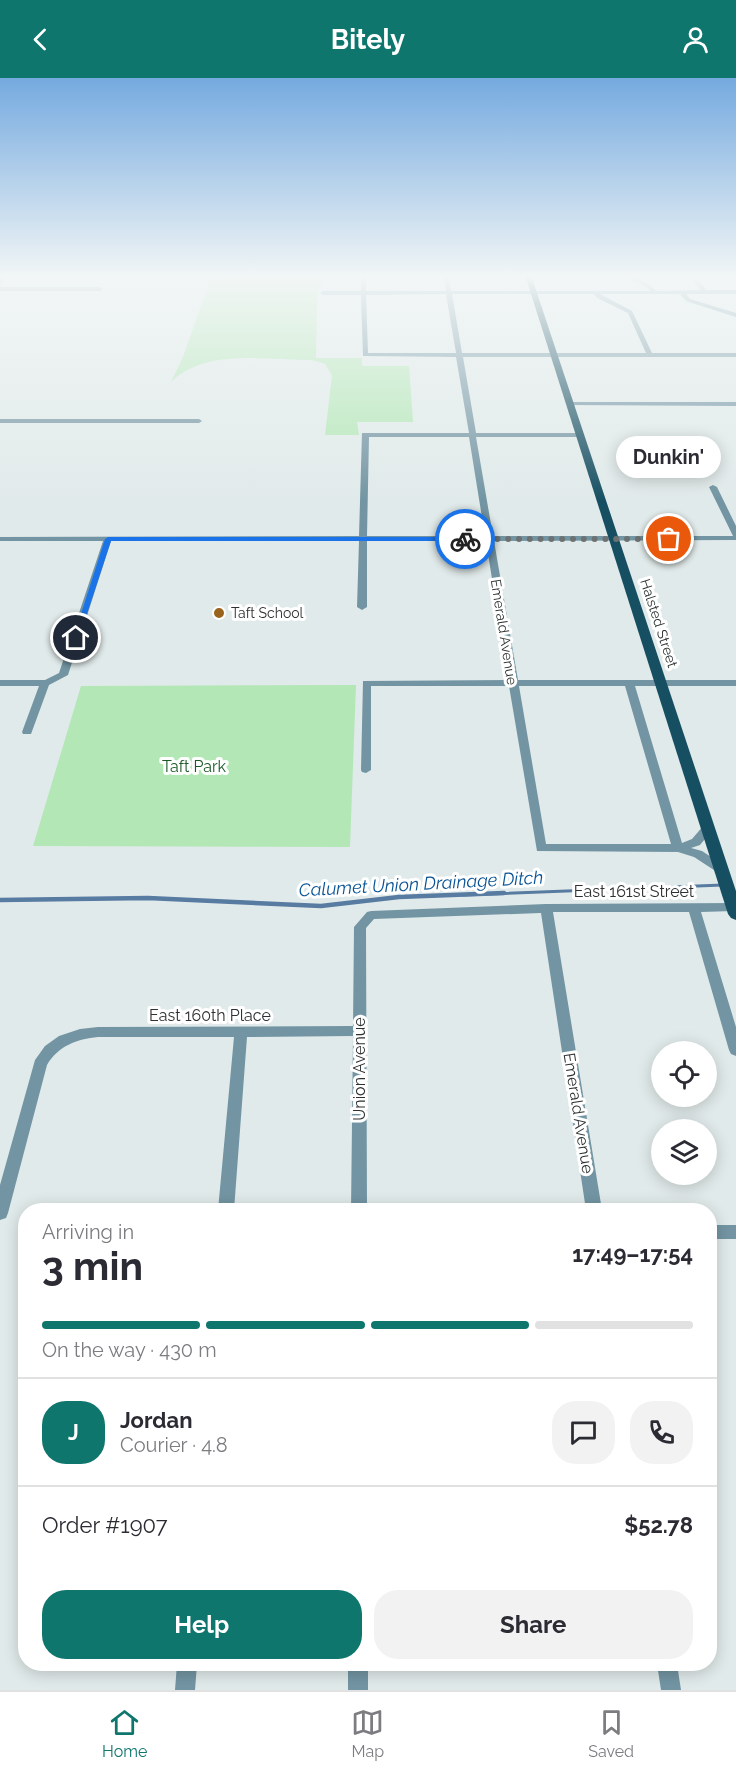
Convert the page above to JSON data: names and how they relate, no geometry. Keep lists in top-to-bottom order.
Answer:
{
  "streets": {
    "main road": ["Halsted Street"],
    "street": [
      "Emerald Avenue",
      "East 161st Street",
      "East 160th Place",
      "Union Avenue"
    ]
  },
  "crossings": [
    ["Halsted Street", "East 161st Street"],
    ["Emerald Avenue", "East 161st Street"],
    ["East 161st Street", "Union Avenue"],
    ["East 160th Place", "Union Avenue"]
  ],
  "water": ["Calumet Union Drainage Ditch"],
  "parks": ["Taft Park"],
  "places": ["Dunkin'", "Taft School"],
  "page": {
    "header": "Bitely",
    "bubble": "Dunkin'",
    "heading": ["3 min", "Arriving in", "17:49–17:54"],
    "panel": [
      "Jordan",
      "Courier · 4.8",
      "Order #1907",
      "$52.78"
    ],
    "bar": "On the way · 430 m",
    "round": "J",
    "buttons": ["Help", "Share"],
    "tabs": ["Home", "Map", "Saved"]
  }
}
